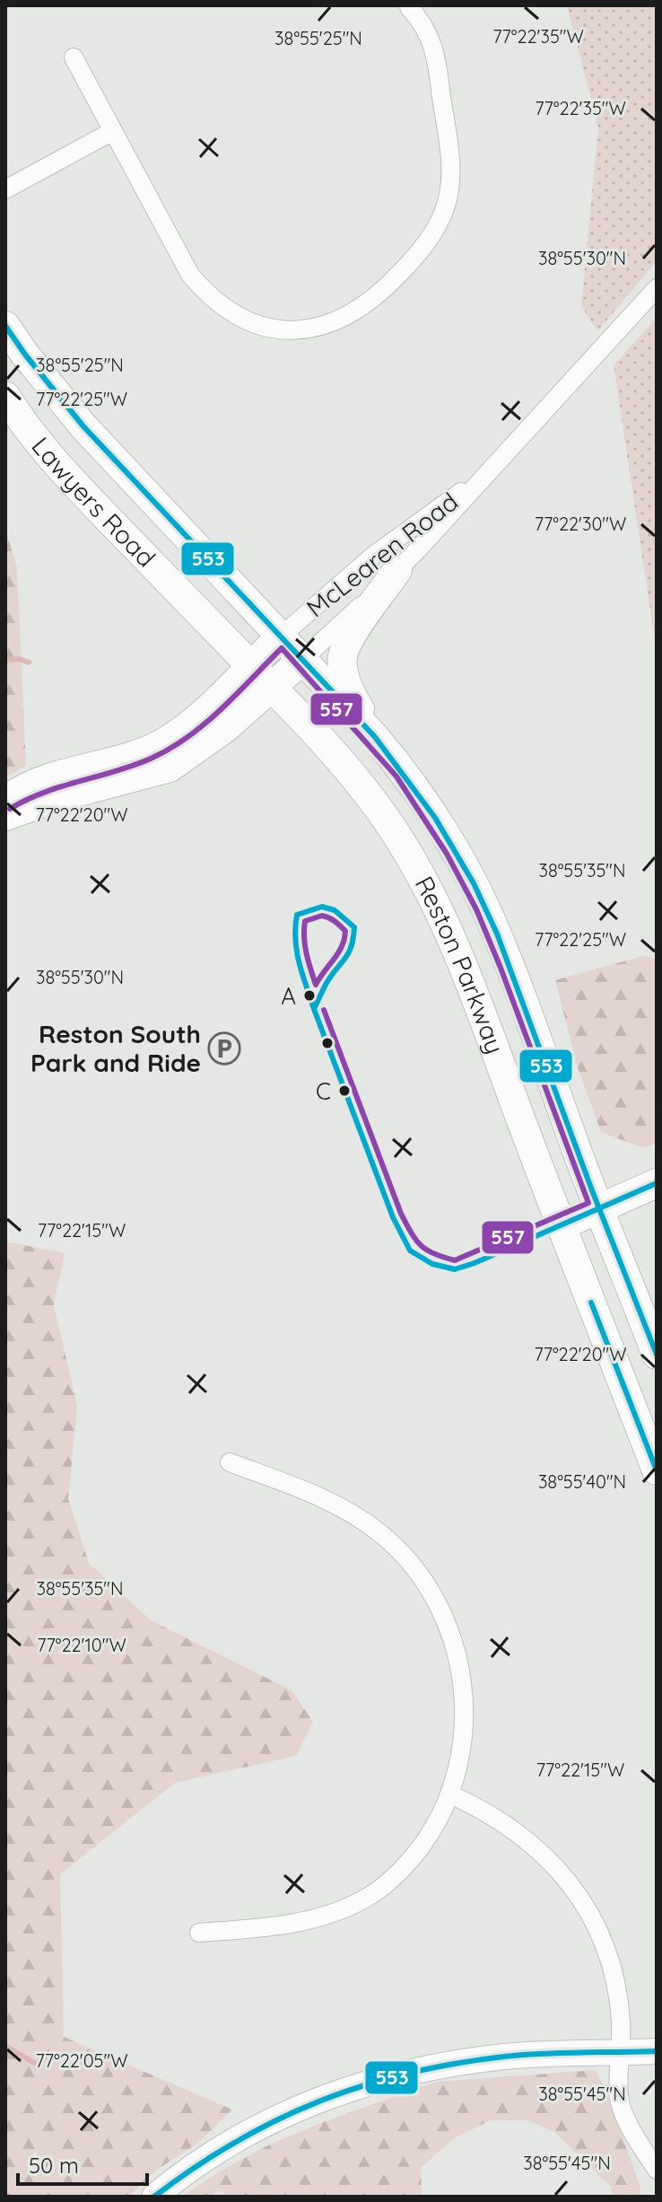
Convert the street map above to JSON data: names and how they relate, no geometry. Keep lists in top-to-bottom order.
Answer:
{
  "streets": {
    "main road": ["Lawyers Road", "Reston Parkway"],
    "street": ["McLearen Road"]
  },
  "crossings": [
    ["Lawyers Road", "McLearen Road"],
    ["Lawyers Road", "Reston Parkway"],
    ["McLearen Road", "Reston Parkway"]
  ],
  "places": {
    "other": ["A", "C"],
    "parking": ["Reston South Park and Ride"]
  },
  "lines": ["transit line 553", "transit line 557"],
  "scale_bar": "50 m",
  "coordinates": [
    "77°22'35\"W",
    "38°55'25\"N",
    "38°55'30\"N",
    "77°22'25\"W",
    "77°22'30\"W",
    "77°22'20\"W",
    "38°55'35\"N",
    "77°22'15\"W",
    "38°55'40\"N",
    "77°22'10\"W",
    "77°22'05\"W",
    "38°55'45\"N"
  ]
}
